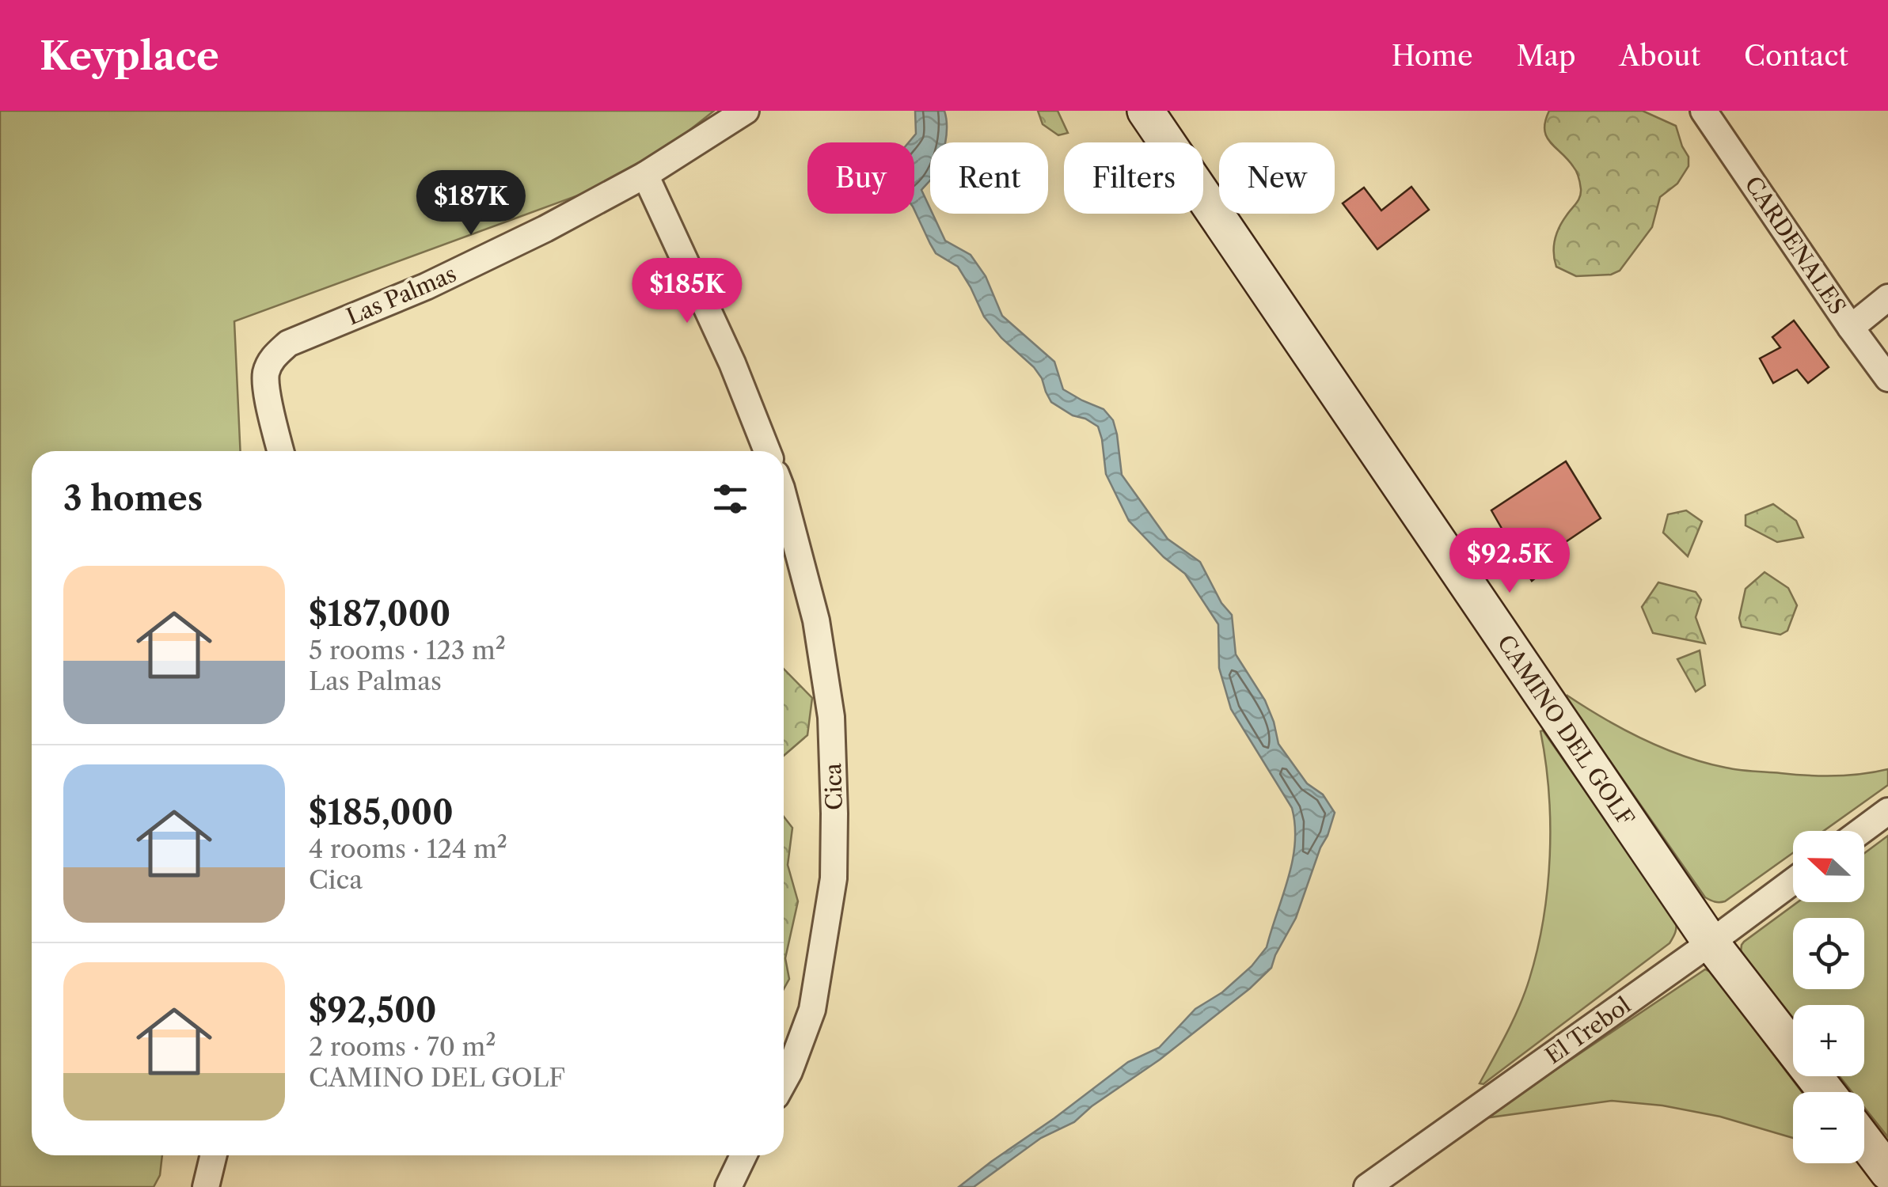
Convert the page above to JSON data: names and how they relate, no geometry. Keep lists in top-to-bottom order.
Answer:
{
  "streets": {
    "street": [
      "CARDENALES",
      "Las Palmas",
      "CAMINO DEL GOLF",
      "Cica",
      "El Trebol"
    ]
  },
  "crossings": [
    ["CAMINO DEL GOLF", "El Trebol"]
  ],
  "north": "left",
  "page": {
    "header": "Keyplace",
    "nav": [
      "Home",
      "Map",
      "About",
      "Contact"
    ],
    "chip": [
      "Buy",
      "Rent",
      "Filters",
      "New"
    ],
    "price": ["$187K", "$185K", "$92.5K"],
    "heading": "3 homes",
    "list": [
      {
        "name": "$187,000",
        "note": "5 rooms · 123 m² · Las Palmas"
      },
      {
        "name": "$185,000",
        "note": "4 rooms · 124 m² · Cica"
      },
      {
        "name": "$92,500",
        "note": "2 rooms · 70 m² · CAMINO DEL GOLF"
      }
    ],
    "map_buttons": ["+", "−"]
  }
}
